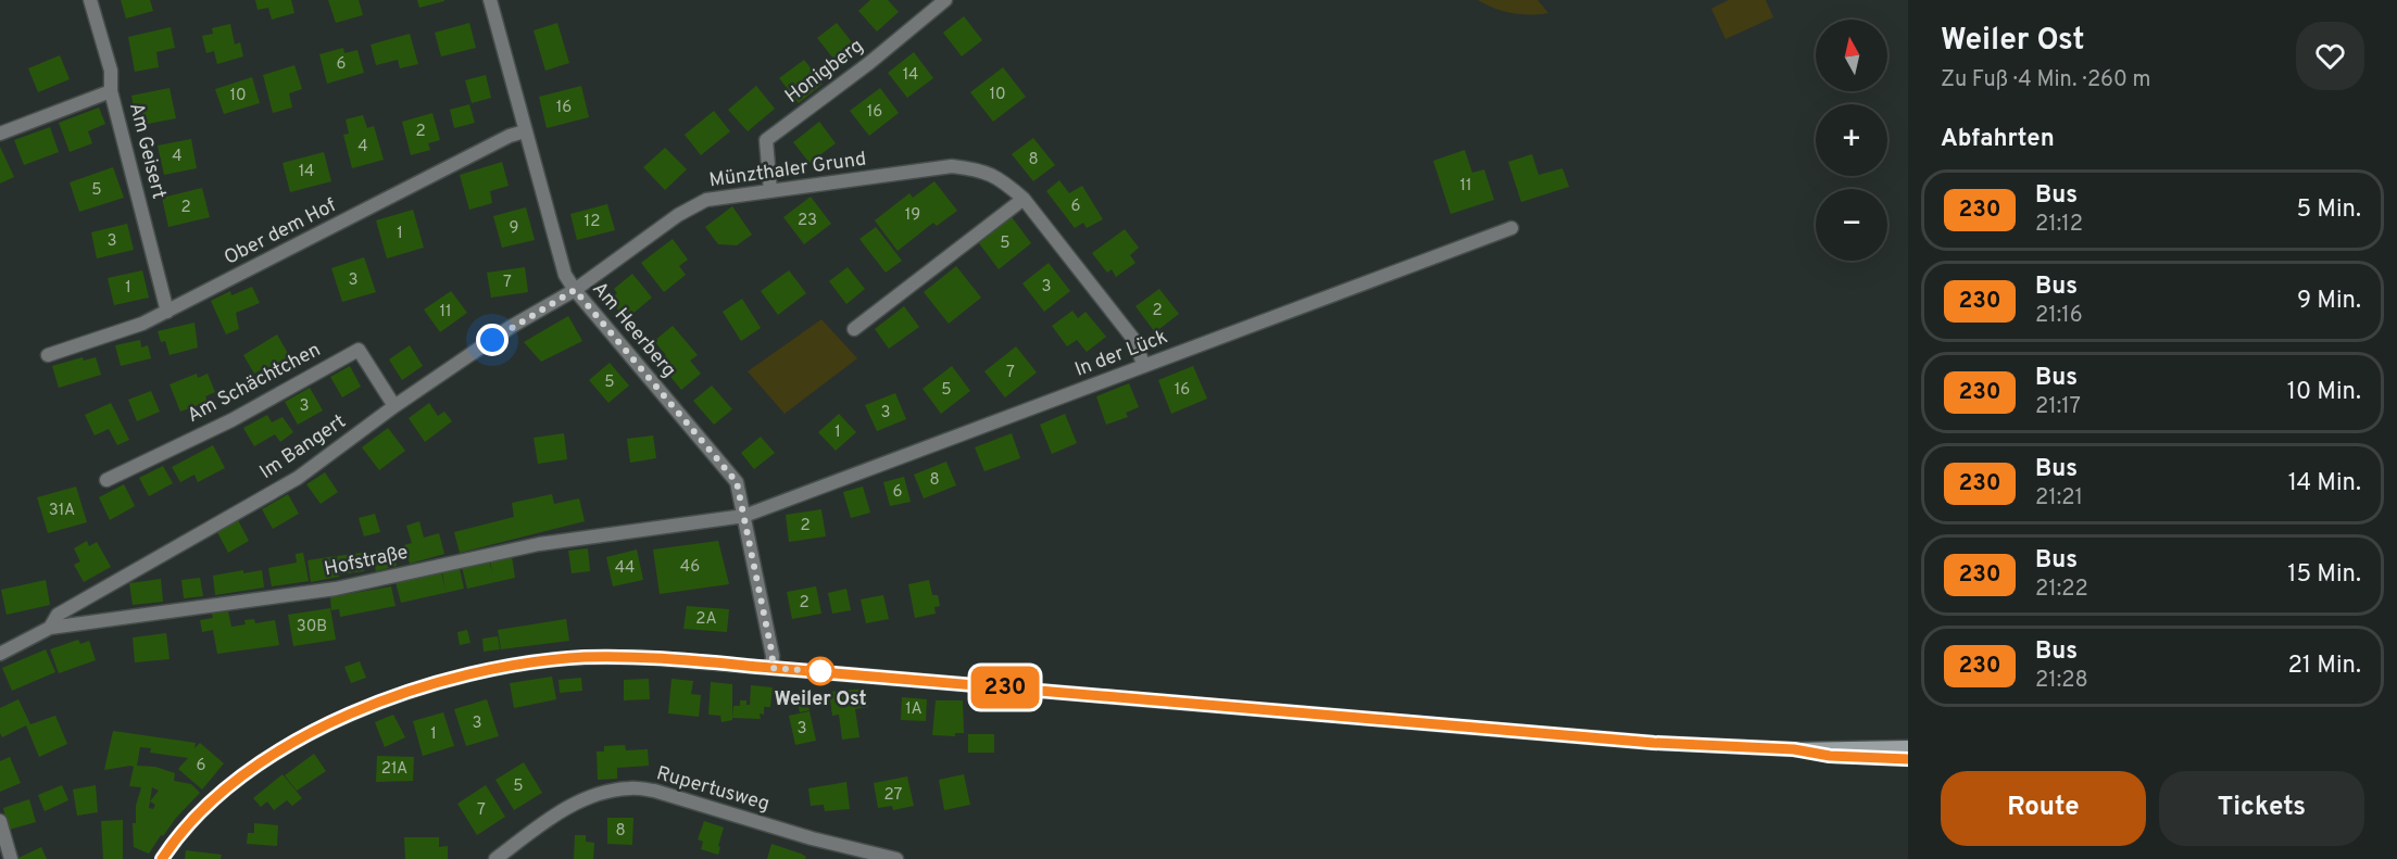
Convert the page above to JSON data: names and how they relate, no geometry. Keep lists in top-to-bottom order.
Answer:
{
  "streets": {
    "street": [
      "Honigberg",
      "Am Geisert",
      "Münzthaler Grund",
      "Ober dem Hof",
      "Am Heerberg",
      "In der Lück",
      "Am Schächtchen",
      "Im Bangert",
      "Hofstraße",
      "Rupertusweg"
    ]
  },
  "crossings": [
    ["Honigberg", "Münzthaler Grund"],
    ["Am Geisert", "Ober dem Hof"],
    ["Münzthaler Grund", "Am Heerberg"],
    ["Münzthaler Grund", "In der Lück"],
    ["Münzthaler Grund", "Im Bangert"],
    ["Ober dem Hof", "Am Heerberg"],
    ["Am Heerberg", "In der Lück"],
    ["Am Heerberg", "Im Bangert"],
    ["Am Heerberg", "Hofstraße"],
    ["In der Lück", "Hofstraße"],
    ["Am Schächtchen", "Im Bangert"],
    ["Im Bangert", "Hofstraße"]
  ],
  "places": ["Weiler Ost"],
  "lines": ["bus line 230"],
  "house_numbers": [
    "6",
    "14",
    "10",
    "10",
    "16",
    "16",
    "2",
    "4",
    "4",
    "8",
    "14",
    "11",
    "5",
    "6",
    "2",
    "19",
    "23",
    "12",
    "9",
    "1",
    "3",
    "5",
    "3",
    "7",
    "3",
    "1",
    "2",
    "11",
    "7",
    "5",
    "5",
    "16",
    "3",
    "3",
    "1",
    "8",
    "6",
    "31A",
    "2",
    "46",
    "44",
    "2",
    "2A",
    "30B",
    "1A",
    "3",
    "3",
    "1",
    "6",
    "21A",
    "5",
    "27",
    "7",
    "8"
  ],
  "north": "top",
  "page": {
    "on_map": "230",
    "heading": [
      ["Weiler Ost", "Zu Fuß · 4 Min. · 260 m"],
      "Abfahrten"
    ],
    "map_buttons": ["+", "−"],
    "list": [
      {
        "mark": "230",
        "name": "Bus",
        "note": "21:12",
        "value": "5 Min."
      },
      {
        "mark": "230",
        "name": "Bus",
        "note": "21:16",
        "value": "9 Min."
      },
      {
        "mark": "230",
        "name": "Bus",
        "note": "21:17",
        "value": "10 Min."
      },
      {
        "mark": "230",
        "name": "Bus",
        "note": "21:21",
        "value": "14 Min."
      },
      {
        "mark": "230",
        "name": "Bus",
        "note": "21:22",
        "value": "15 Min."
      },
      {
        "mark": "230",
        "name": "Bus",
        "note": "21:28",
        "value": "21 Min."
      }
    ],
    "buttons": ["Route", "Tickets"]
  }
}
